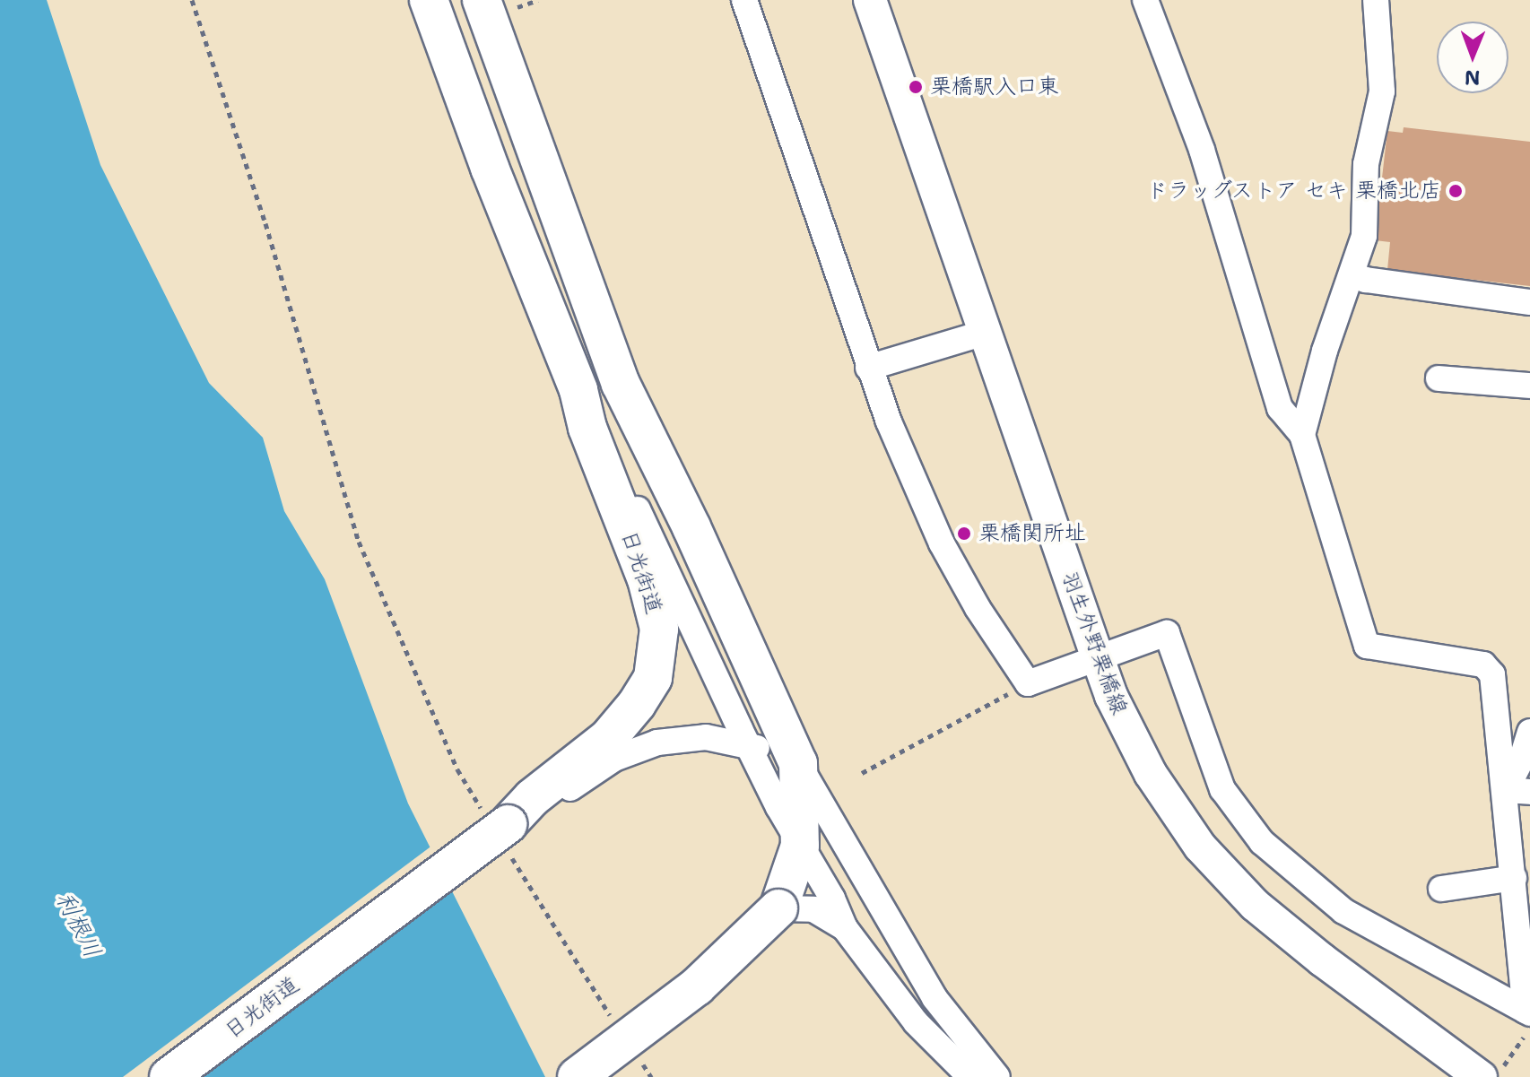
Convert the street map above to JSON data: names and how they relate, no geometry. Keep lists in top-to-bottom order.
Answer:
{
  "streets": {
    "highway": ["日光街道"],
    "main road": ["羽生外野栗橋線"]
  },
  "water": ["利根川"],
  "places": ["栗橋駅入口東", "ドラッグストア セキ 栗橋北店", "栗橋関所址"],
  "north": "bottom"
}
